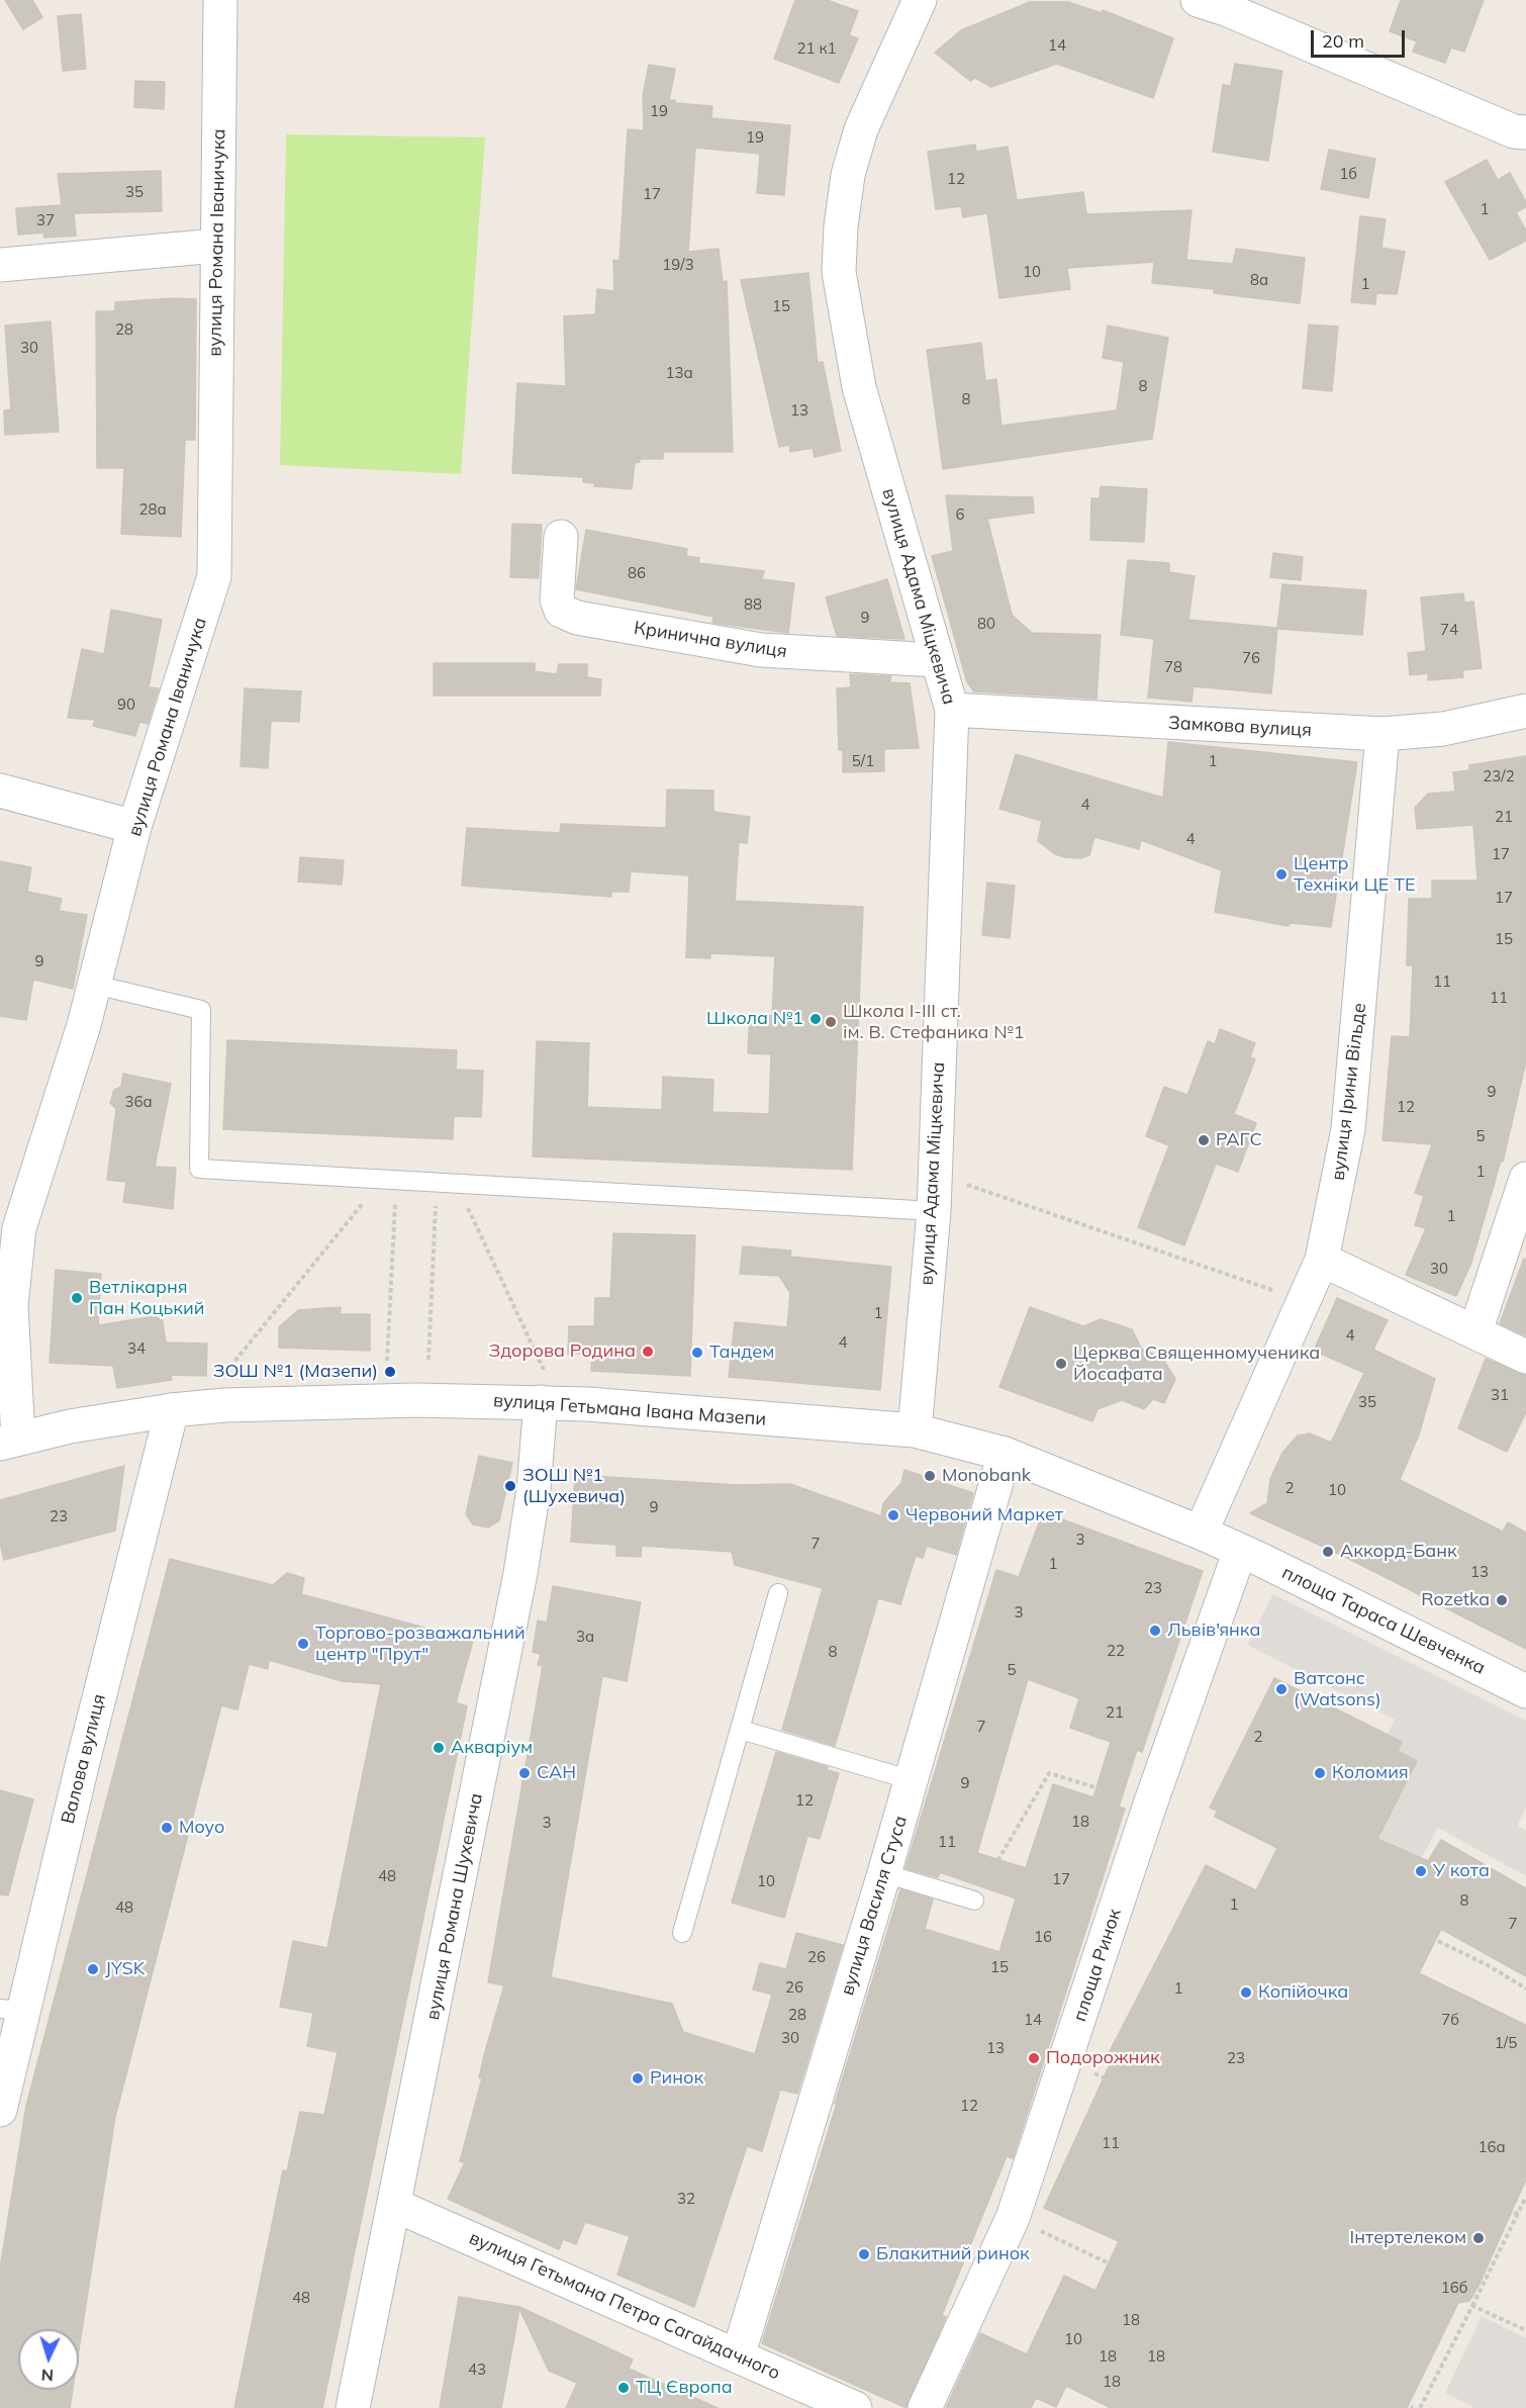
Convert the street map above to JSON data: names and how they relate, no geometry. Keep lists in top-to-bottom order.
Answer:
{
  "streets": {
    "street": [
      "вулиця Романа Іваничука",
      "вулиця Адама Міцкевича",
      "Кринична вулиця",
      "Замкова вулиця",
      "вулиця Ірини Вільде",
      "вулиця Гетьмана Івана Мазепи",
      "площа Тараса Шевченка",
      "Валова вулиця",
      "вулиця Василя Стуса",
      "вулиця Романа Шухевича",
      "площа Ринок",
      "вулиця Гетьмана Петра Сагайдачного"
    ]
  },
  "crossings": [
    ["вулиця Романа Іваничука", "вулиця Гетьмана Івана Мазепи"],
    ["вулиця Адама Міцкевича", "Кринична вулиця"],
    ["вулиця Адама Міцкевича", "Замкова вулиця"],
    ["вулиця Адама Міцкевича", "вулиця Гетьмана Івана Мазепи"],
    ["Замкова вулиця", "вулиця Ірини Вільде"],
    ["вулиця Ірини Вільде", "вулиця Гетьмана Івана Мазепи"],
    ["вулиця Гетьмана Івана Мазепи", "площа Тараса Шевченка"],
    ["вулиця Гетьмана Івана Мазепи", "Валова вулиця"],
    ["вулиця Гетьмана Івана Мазепи", "вулиця Василя Стуса"],
    ["вулиця Гетьмана Івана Мазепи", "вулиця Романа Шухевича"],
    ["вулиця Гетьмана Івана Мазепи", "площа Ринок"],
    ["площа Тараса Шевченка", "площа Ринок"],
    ["вулиця Василя Стуса", "вулиця Гетьмана Петра Сагайдачного"],
    ["вулиця Романа Шухевича", "вулиця Гетьмана Петра Сагайдачного"]
  ],
  "places": [
    "Центр Техніки ЦЕ ТЕ",
    "Школа №1",
    "Школа I-III ст. ім. В. Стефаника №1",
    "РАГС",
    "Ветлікарня Пан Коцький",
    "Здорова Родина",
    "Тандем",
    "Церква Священномученика Йосафата",
    "ЗОШ №1 (Мазепи)",
    "Monobank",
    "ЗОШ №1 (Шухевича)",
    "Червоний Маркет",
    "Аккорд-Банк",
    "Rozetka",
    "Львів'янка",
    "Торгово-розважальний центр \"Прут\"",
    "Ватсонс (Watsons)",
    "Акваріум",
    "САН",
    "Коломия",
    "Moyo",
    "У кота",
    "JYSK",
    "Копійочка",
    "Подорожник",
    "Ринок",
    "Інтертелеком",
    "Блакитний ринок",
    "ТЦ Європа"
  ],
  "house_numbers": [
    "14",
    "21 к1",
    "19",
    "19",
    "1б",
    "12",
    "35",
    "17",
    "1",
    "37",
    "19/3",
    "10",
    "8а",
    "1",
    "15",
    "28",
    "30",
    "13а",
    "8",
    "8",
    "13",
    "28а",
    "6",
    "86",
    "88",
    "9",
    "80",
    "74",
    "76",
    "78",
    "90",
    "5/1",
    "1",
    "23/2",
    "4",
    "21",
    "4",
    "17",
    "17",
    "15",
    "9",
    "11",
    "11",
    "9",
    "36а",
    "12",
    "5",
    "1",
    "1",
    "30",
    "1",
    "4",
    "4",
    "34",
    "31",
    "35",
    "2",
    "10",
    "9",
    "23",
    "3",
    "7",
    "1",
    "13",
    "23",
    "3",
    "3а",
    "22",
    "8",
    "5",
    "21",
    "7",
    "2",
    "9",
    "12",
    "18",
    "3",
    "11",
    "48",
    "17",
    "10",
    "8",
    "1",
    "48",
    "7",
    "16",
    "26",
    "15",
    "26",
    "1",
    "28",
    "14",
    "7б",
    "30",
    "1/5",
    "13",
    "23",
    "12",
    "11",
    "16а",
    "32",
    "16б",
    "48",
    "18",
    "10",
    "18",
    "18",
    "43",
    "18"
  ],
  "scale_bar": "20 m",
  "north": "bottom"
}
